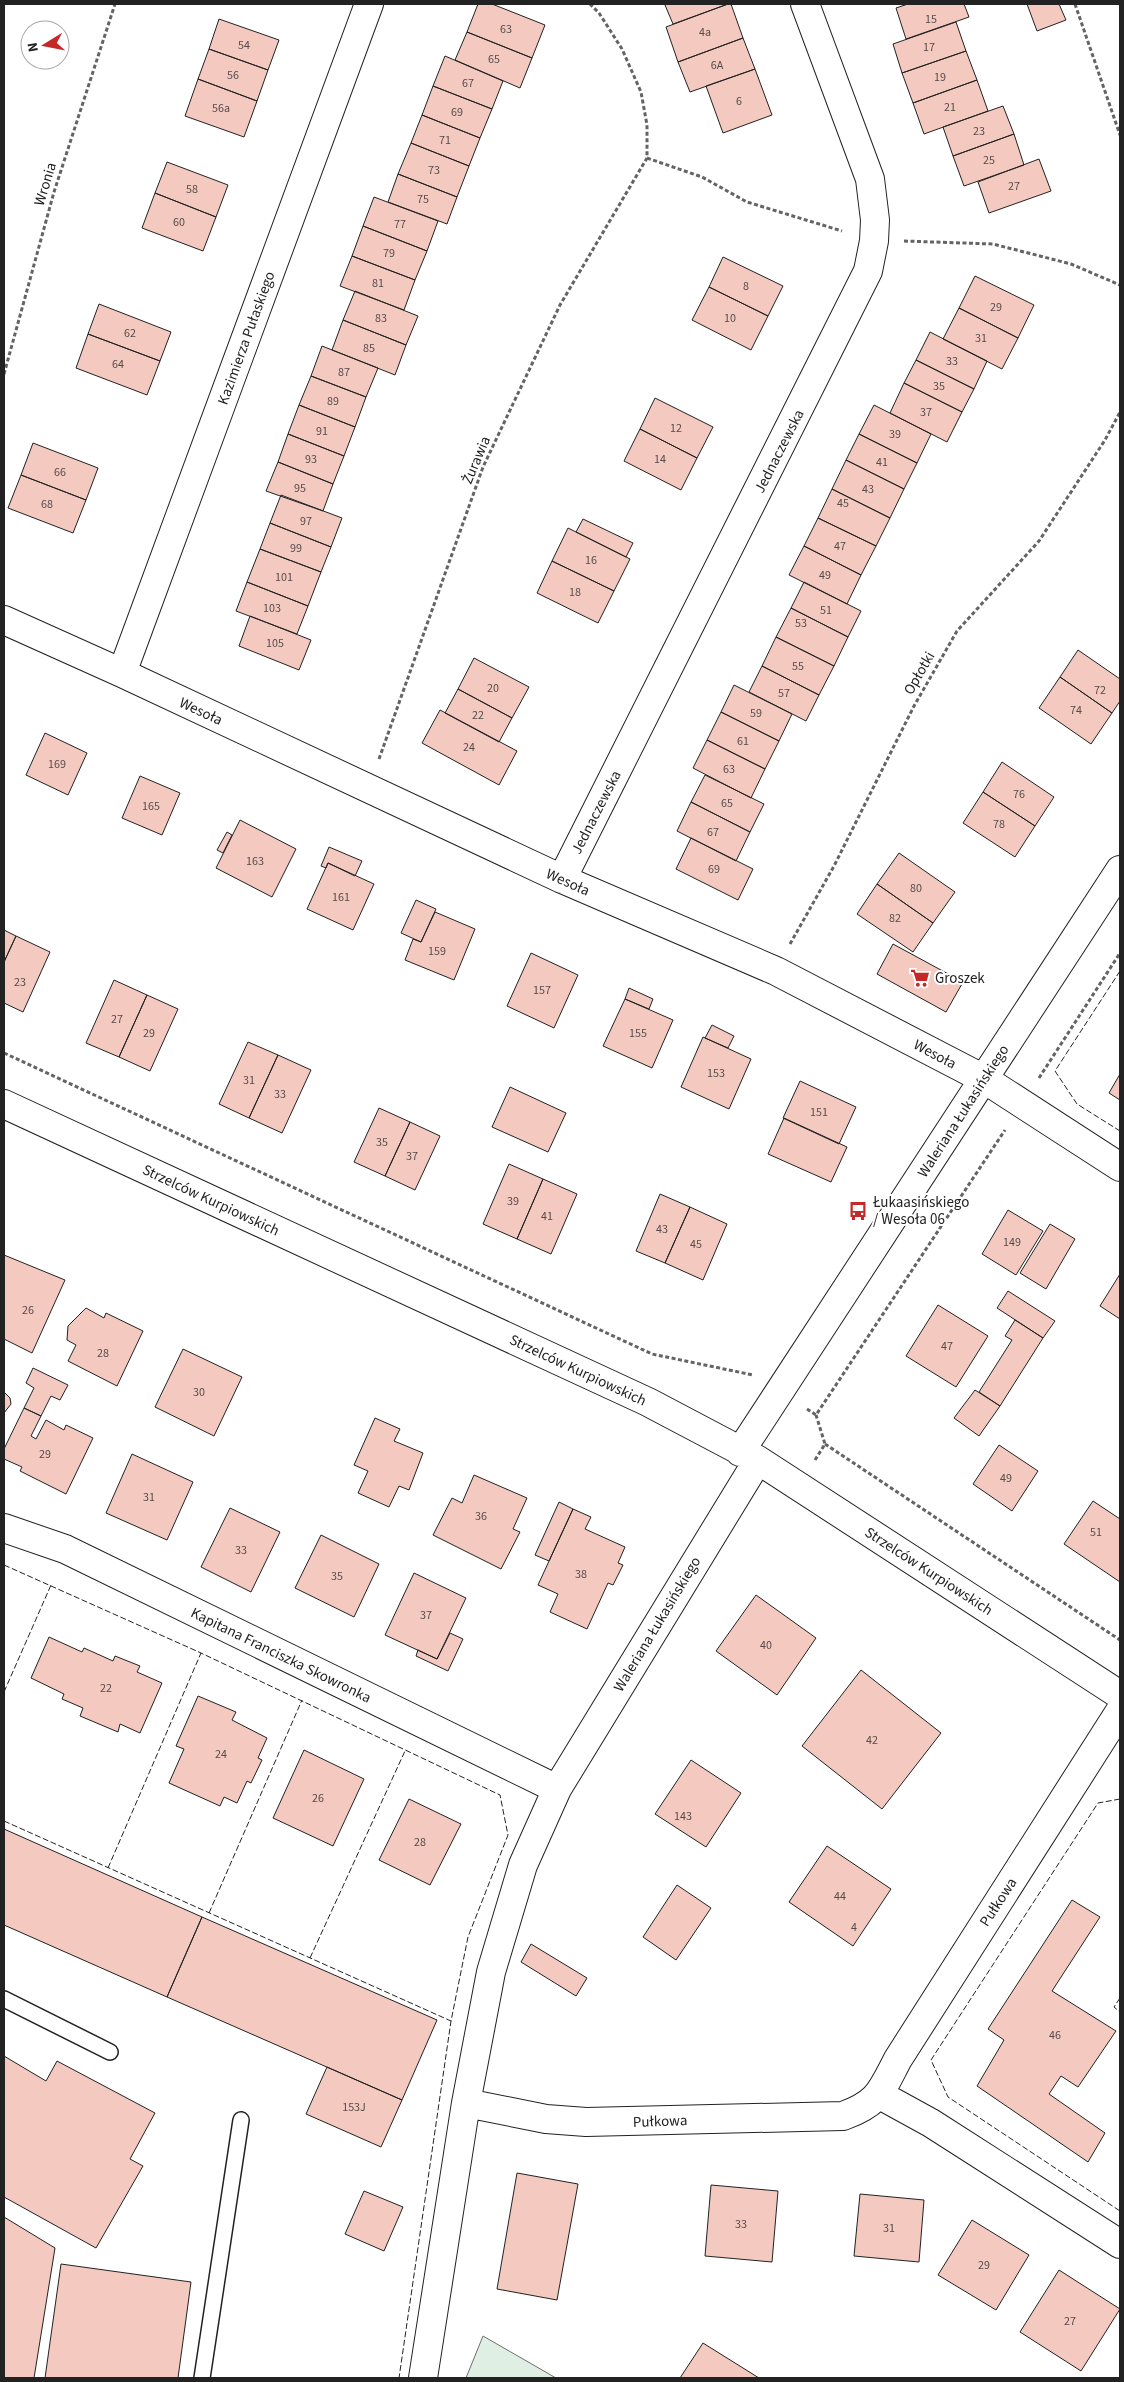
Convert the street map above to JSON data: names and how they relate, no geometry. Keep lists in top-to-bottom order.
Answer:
{
  "streets": {
    "street": [
      "Kazimierza Pułaskiego",
      "Jednaczewska",
      "Wesoła",
      "Waleriana Łukasińskiego",
      "Strzelców Kurpiowskich",
      "Kapitana Franciszka Skowronka",
      "Pułkowa"
    ],
    "path": ["Wronia", "Żurawia", "Opłotki"]
  },
  "crossings": [
    ["Kazimierza Pułaskiego", "Wesoła"],
    ["Jednaczewska", "Wesoła"],
    ["Żurawia", "Wesoła"],
    ["Opłotki", "Wesoła"],
    ["Wesoła", "Waleriana Łukasińskiego"],
    ["Waleriana Łukasińskiego", "Strzelców Kurpiowskich"],
    ["Waleriana Łukasińskiego", "Kapitana Franciszka Skowronka"],
    ["Waleriana Łukasińskiego", "Pułkowa"]
  ],
  "places": {
    "supermarket": ["Groszek"],
    "bus stop": ["Łukaasińskiego / Wesoła 06"]
  },
  "house_numbers": [
    "15",
    "63",
    "4a",
    "54",
    "17",
    "65",
    "6A",
    "56",
    "19",
    "67",
    "6",
    "21",
    "56a",
    "69",
    "23",
    "71",
    "25",
    "73",
    "27",
    "58",
    "75",
    "60",
    "77",
    "79",
    "81",
    "8",
    "29",
    "83",
    "10",
    "62",
    "31",
    "85",
    "33",
    "64",
    "87",
    "35",
    "89",
    "37",
    "12",
    "91",
    "39",
    "93",
    "14",
    "41",
    "66",
    "95",
    "43",
    "45",
    "68",
    "97",
    "47",
    "99",
    "16",
    "49",
    "101",
    "18",
    "103",
    "51",
    "53",
    "105",
    "55",
    "20",
    "72",
    "57",
    "74",
    "59",
    "22",
    "61",
    "24",
    "169",
    "63",
    "76",
    "65",
    "165",
    "78",
    "67",
    "163",
    "69",
    "80",
    "161",
    "82",
    "159",
    "23",
    "157",
    "27",
    "29",
    "155",
    "153",
    "31",
    "33",
    "151",
    "35",
    "37",
    "39",
    "41",
    "43",
    "149",
    "45",
    "26",
    "47",
    "28",
    "30",
    "29",
    "49",
    "31",
    "36",
    "51",
    "33",
    "38",
    "35",
    "37",
    "40",
    "22",
    "42",
    "24",
    "26",
    "143",
    "28",
    "44",
    "4",
    "46",
    "153J",
    "33",
    "31",
    "29",
    "27"
  ],
  "north": "left"
}
